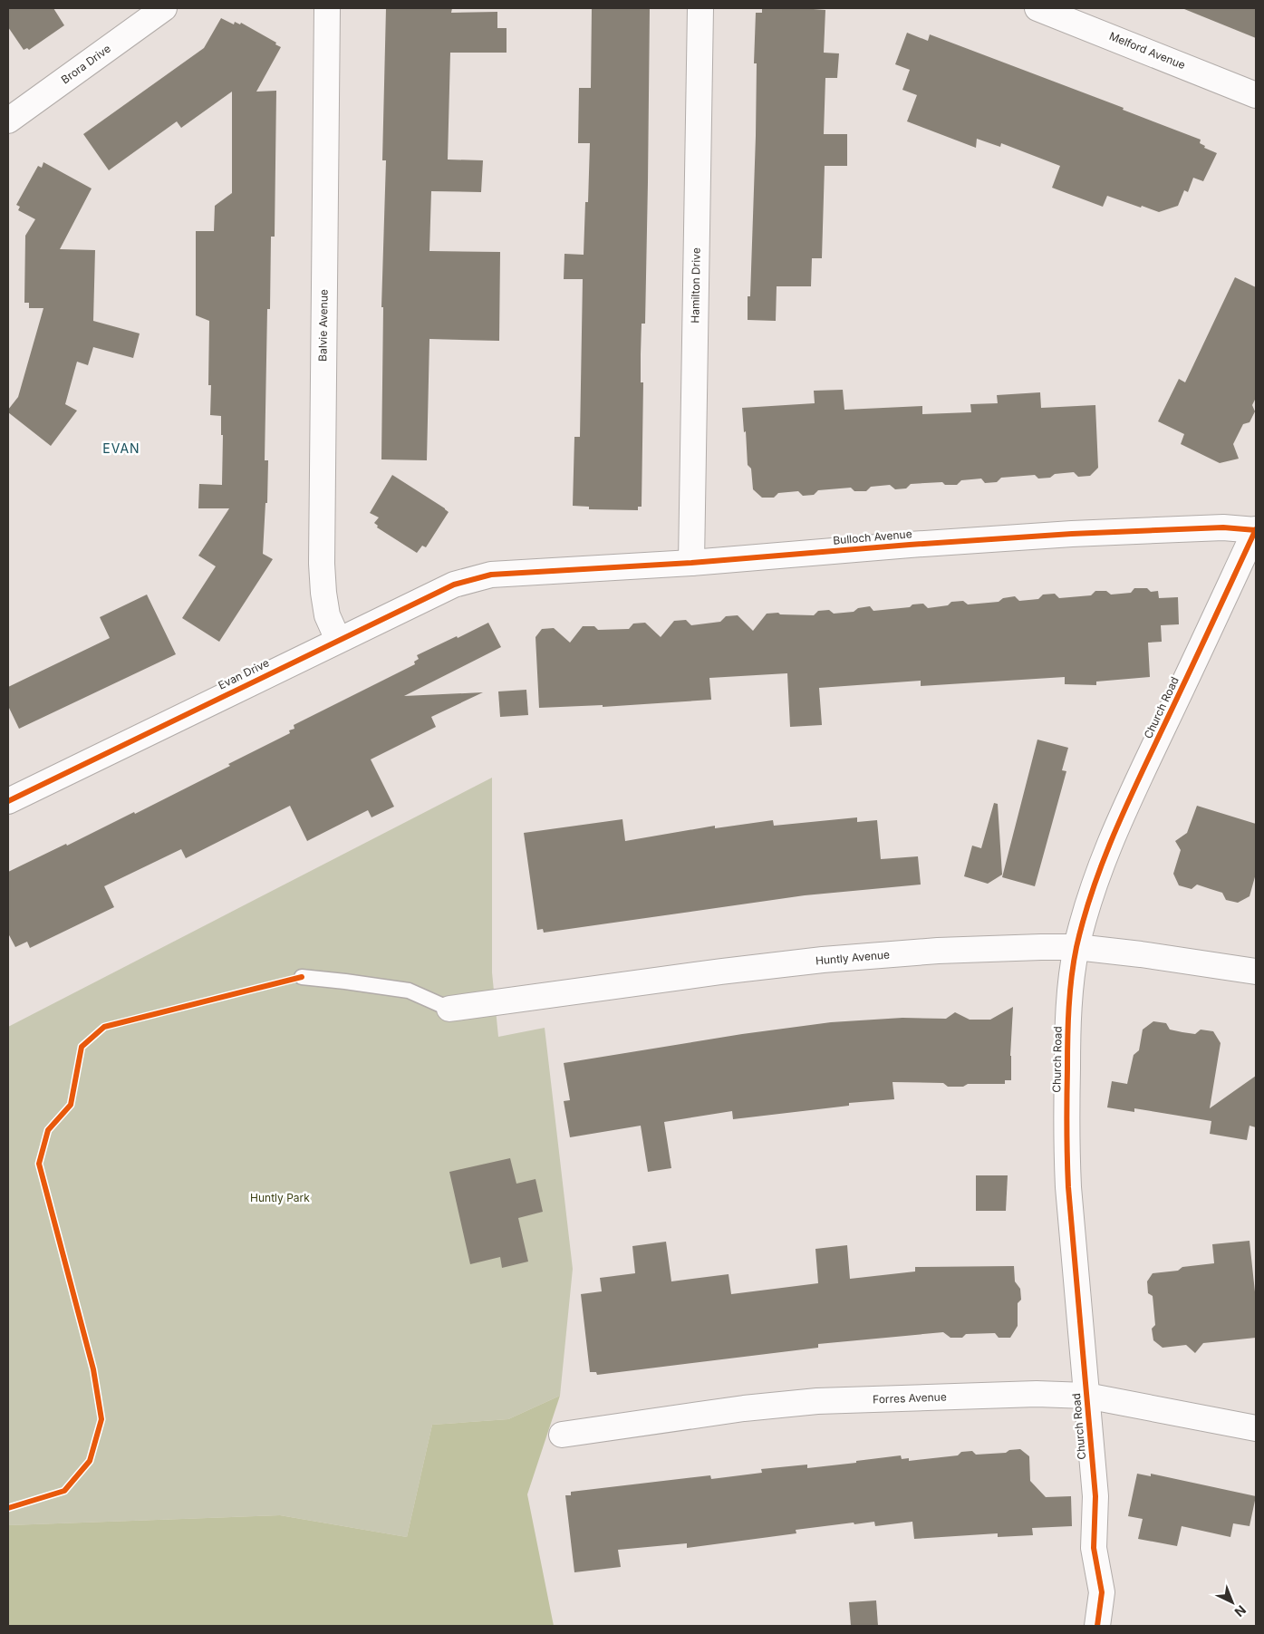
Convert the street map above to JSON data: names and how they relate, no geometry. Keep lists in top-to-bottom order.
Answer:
{
  "streets": {
    "street": [
      "Melford Avenue",
      "Brora Drive",
      "Hamilton Drive",
      "Balvie Avenue",
      "Bulloch Avenue",
      "Evan Drive",
      "Church Road",
      "Huntly Avenue",
      "Forres Avenue"
    ]
  },
  "crossings": [
    ["Hamilton Drive", "Bulloch Avenue"],
    ["Balvie Avenue", "Evan Drive"],
    ["Bulloch Avenue", "Evan Drive"],
    ["Bulloch Avenue", "Church Road"],
    ["Church Road", "Huntly Avenue"],
    ["Church Road", "Forres Avenue"]
  ],
  "districts": ["EVAN"],
  "parks": ["Huntly Park"],
  "north": "bottom right"
}
